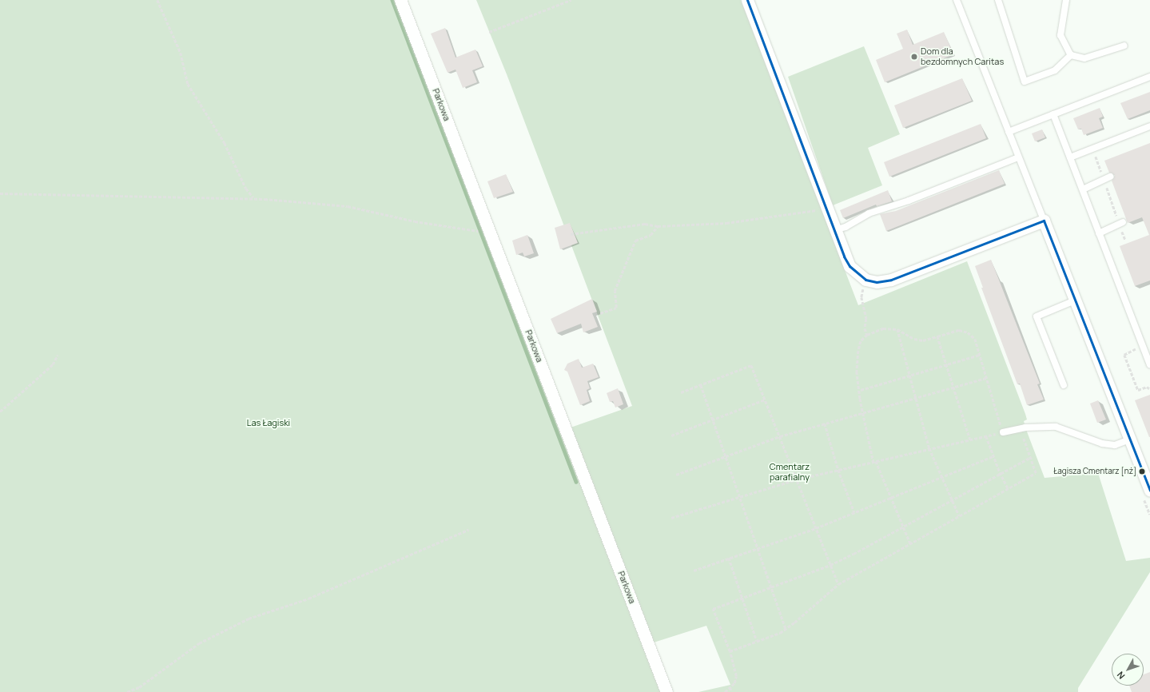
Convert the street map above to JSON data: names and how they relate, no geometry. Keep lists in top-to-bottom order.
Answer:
{
  "streets": {
    "street": ["Parkowa"]
  },
  "parks": ["Las Łagiski", "Cmentarz parafialny"],
  "places": ["Dom dla bezdomnych Caritas", "Łagisza Cmentarz [nż]"],
  "north": "bottom left"
}
